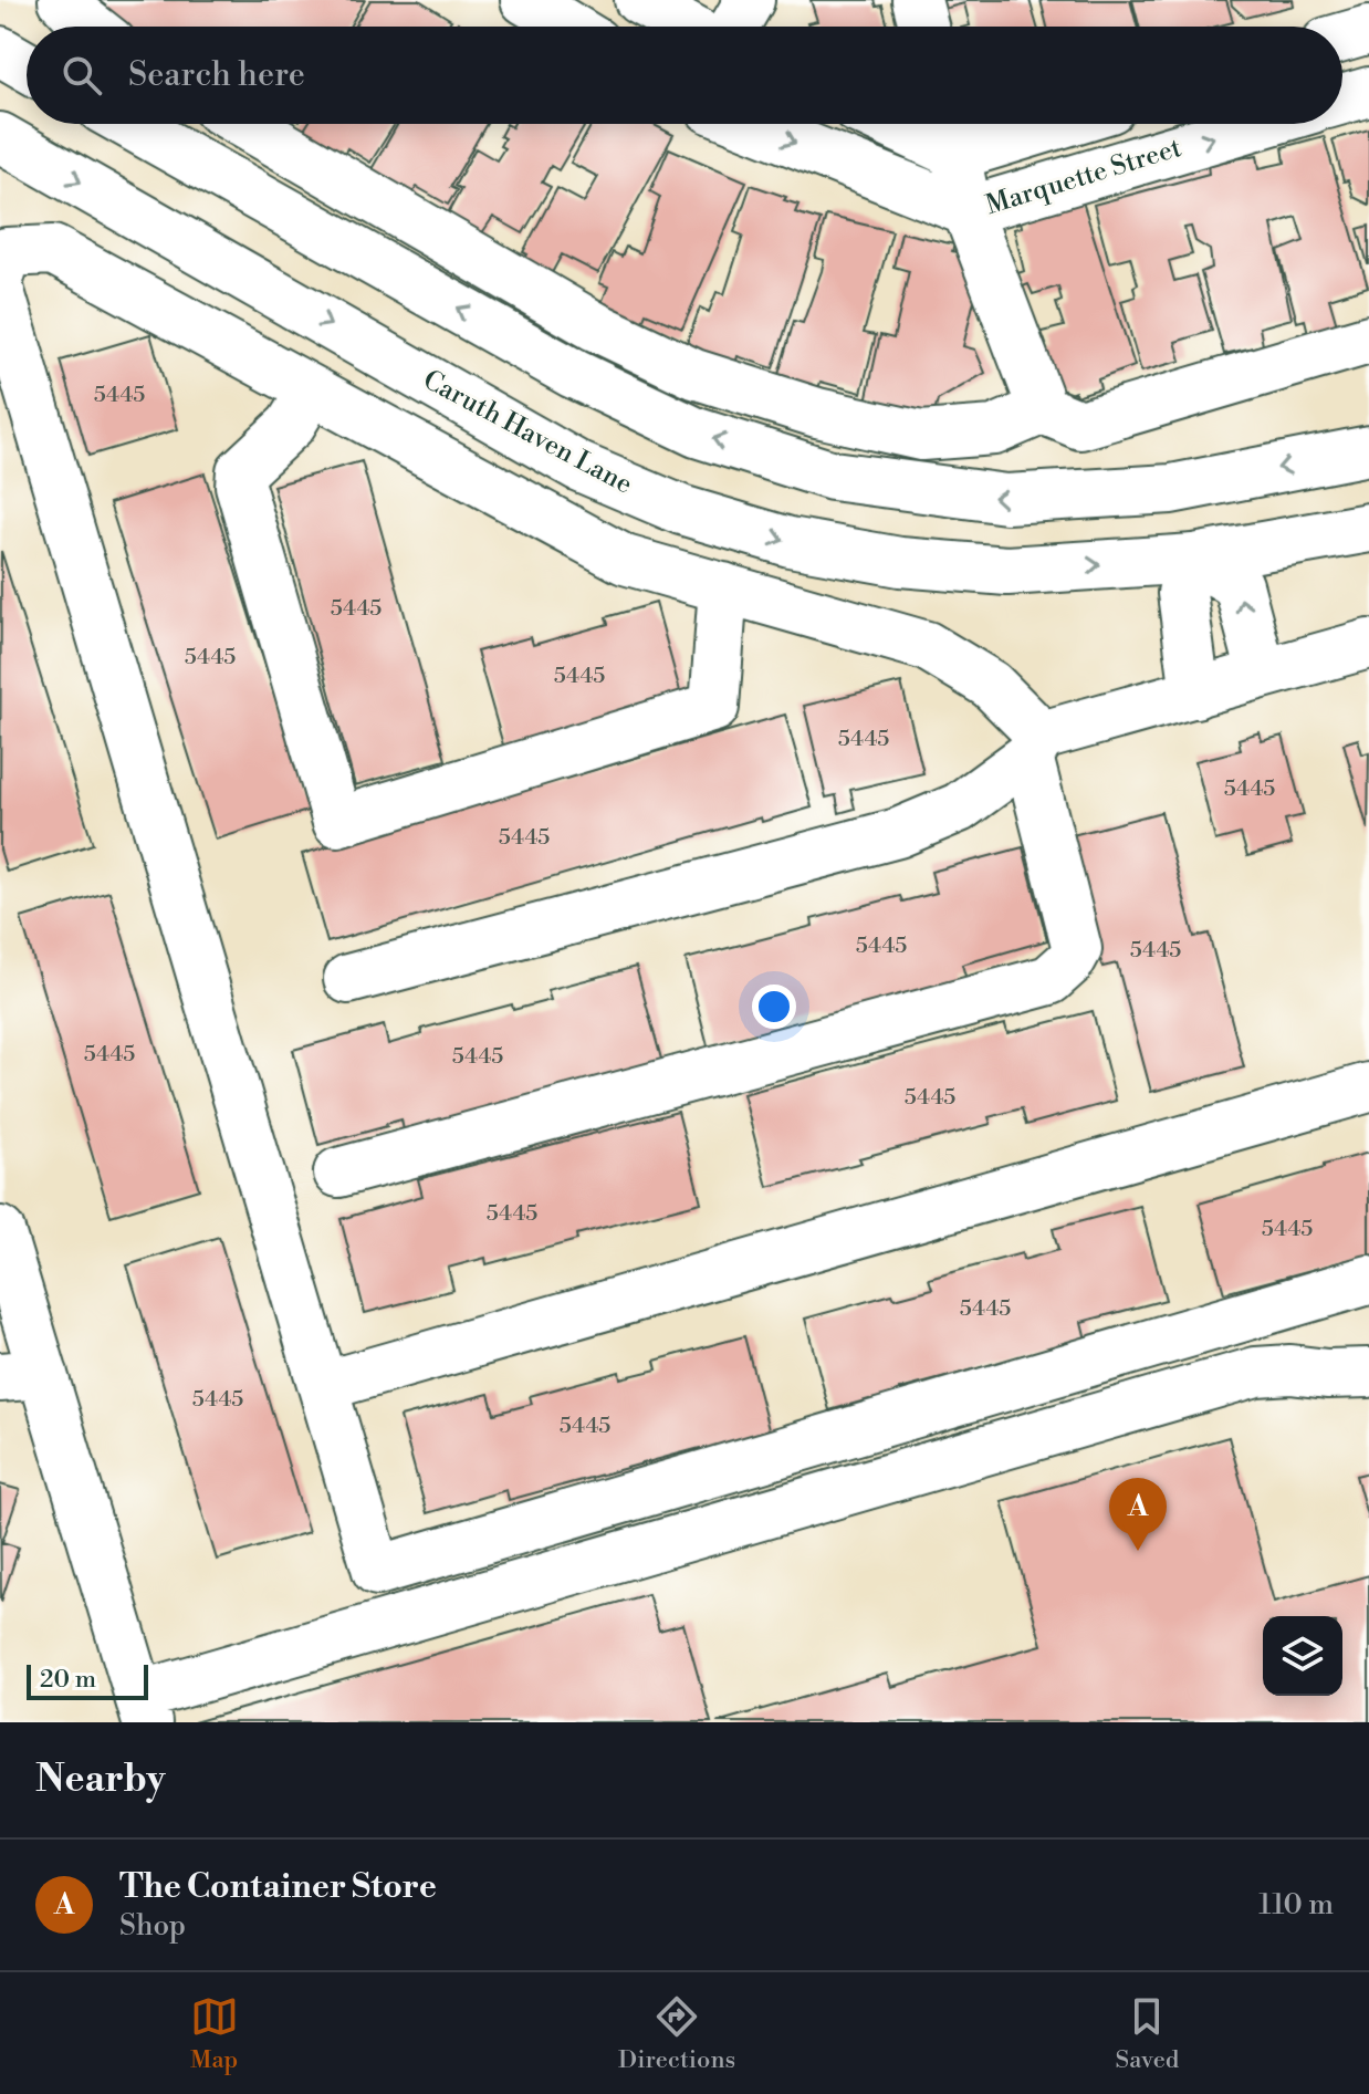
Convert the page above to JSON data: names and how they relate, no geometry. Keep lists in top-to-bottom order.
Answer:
{
  "streets": {
    "main road": ["Marquette Street", "Caruth Haven Lane"]
  },
  "house_numbers": [
    "5445",
    "5445",
    "5445",
    "5445",
    "5445",
    "5445",
    "5445",
    "5445",
    "5445",
    "5445",
    "5445",
    "5445",
    "5445",
    "5445",
    "5445",
    "5445",
    "5445"
  ],
  "scale_bar": "20 m",
  "page": {
    "search": "Search here",
    "pins": "A",
    "scale": "20 m",
    "heading": "Nearby",
    "list": [
      {
        "mark": "A",
        "name": "The Container Store",
        "note": "Shop",
        "value": "110 m"
      }
    ],
    "nav": ["Map", "Directions", "Saved"]
  }
}
